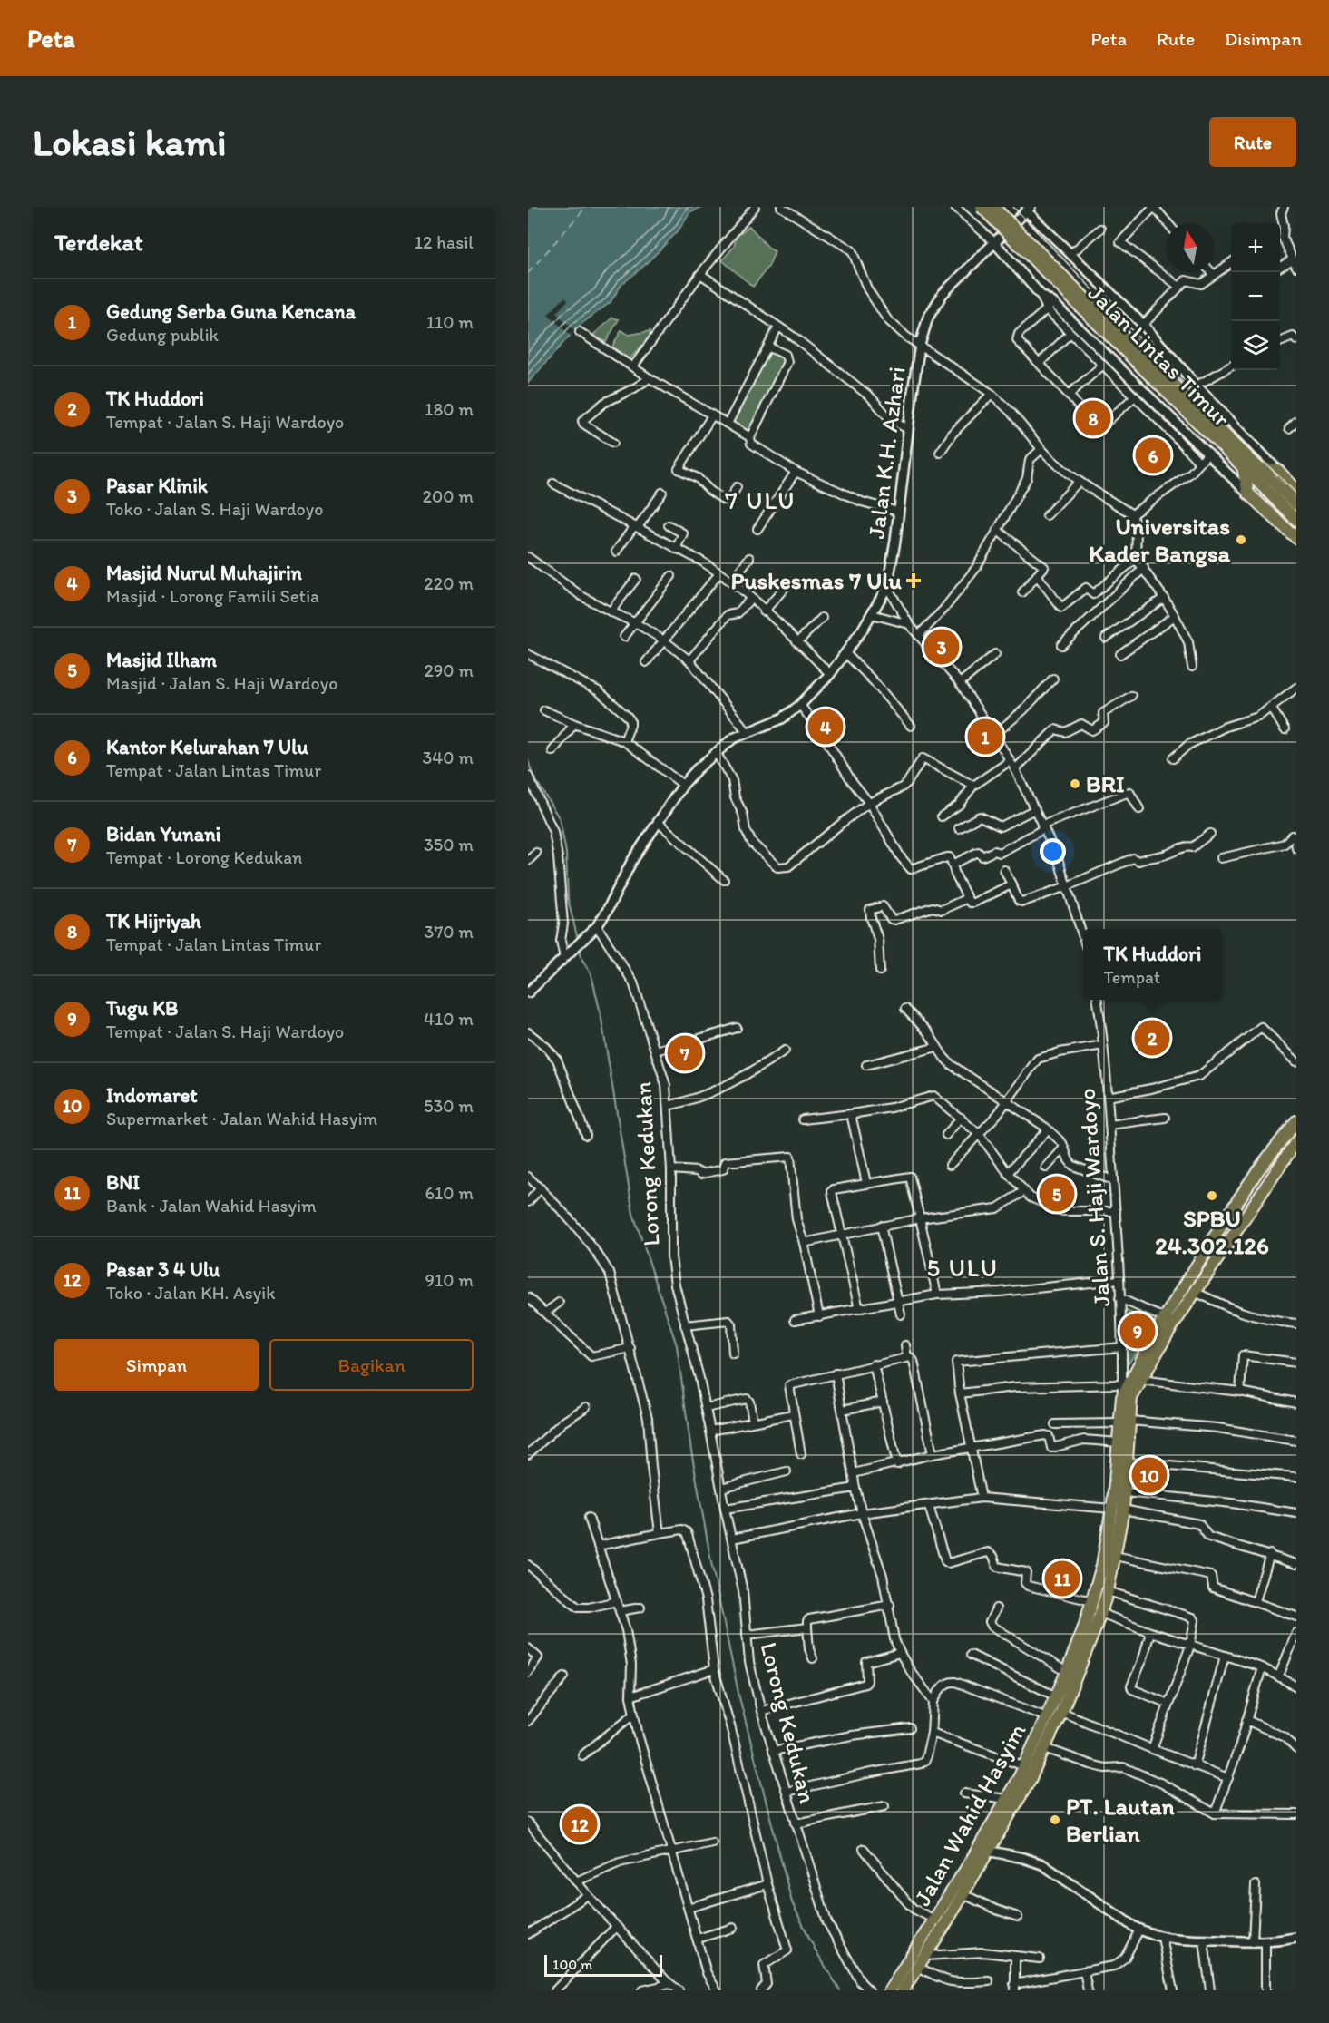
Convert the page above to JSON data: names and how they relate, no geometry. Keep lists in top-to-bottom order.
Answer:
{
  "streets": {
    "highway": ["Jalan Lintas Timur", "Jalan Wahid Hasyim"],
    "street": ["Jalan K.H. Azhari", "Lorong Kedukan", "Jalan S. Haji Wardoyo"]
  },
  "crossings": [
    ["Jalan K.H. Azhari", "Lorong Kedukan"],
    ["Jalan S. Haji Wardoyo", "Jalan Wahid Hasyim"]
  ],
  "districts": ["7 ULU", "5 ULU"],
  "places": {
    "other": [
      "Universitas Kader Bangsa",
      "BRI",
      "SPBU 24.302.126",
      "PT. Lautan Berlian"
    ],
    "health": ["Puskesmas 7 Ulu"]
  },
  "scale_bar": "100 m",
  "north": "top",
  "page": {
    "header": "Peta",
    "nav": ["Peta", "Rute", "Disimpan"],
    "buttons": [
      "Rute",
      ["Simpan", "Bagikan"]
    ],
    "title": "Lokasi kami",
    "heading": ["Terdekat", "12 hasil"],
    "map_buttons": ["+", "−"],
    "list": [
      {
        "mark": "1",
        "name": "Gedung Serba Guna Kencana",
        "note": "Gedung publik",
        "value": "110 m"
      },
      {
        "mark": "2",
        "name": "TK Huddori",
        "note": "Tempat · Jalan S. Haji Wardoyo",
        "value": "180 m"
      },
      {
        "mark": "3",
        "name": "Pasar Klinik",
        "note": "Toko · Jalan S. Haji Wardoyo",
        "value": "200 m"
      },
      {
        "mark": "4",
        "name": "Masjid Nurul Muhajirin",
        "note": "Masjid · Lorong Famili Setia",
        "value": "220 m"
      },
      {
        "mark": "5",
        "name": "Masjid Ilham",
        "note": "Masjid · Jalan S. Haji Wardoyo",
        "value": "290 m"
      },
      {
        "mark": "6",
        "name": "Kantor Kelurahan 7 Ulu",
        "note": "Tempat · Jalan Lintas Timur",
        "value": "340 m"
      },
      {
        "mark": "7",
        "name": "Bidan Yunani",
        "note": "Tempat · Lorong Kedukan",
        "value": "350 m"
      },
      {
        "mark": "8",
        "name": "TK Hijriyah",
        "note": "Tempat · Jalan Lintas Timur",
        "value": "370 m"
      },
      {
        "mark": "9",
        "name": "Tugu KB",
        "note": "Tempat · Jalan S. Haji Wardoyo",
        "value": "410 m"
      },
      {
        "mark": "10",
        "name": "Indomaret",
        "note": "Supermarket · Jalan Wahid Hasyim",
        "value": "530 m"
      },
      {
        "mark": "11",
        "name": "BNI",
        "note": "Bank · Jalan Wahid Hasyim",
        "value": "610 m"
      },
      {
        "mark": "12",
        "name": "Pasar 3 4 Ulu",
        "note": "Toko · Jalan KH. Asyik",
        "value": "910 m"
      }
    ],
    "pins": [
      "8",
      "6",
      "3",
      "4",
      "1",
      "2",
      "7",
      "5",
      "9",
      "10",
      "11",
      "12"
    ],
    "popup": ["TK Huddori", "Tempat"],
    "scale": "100 m"
  }
}
